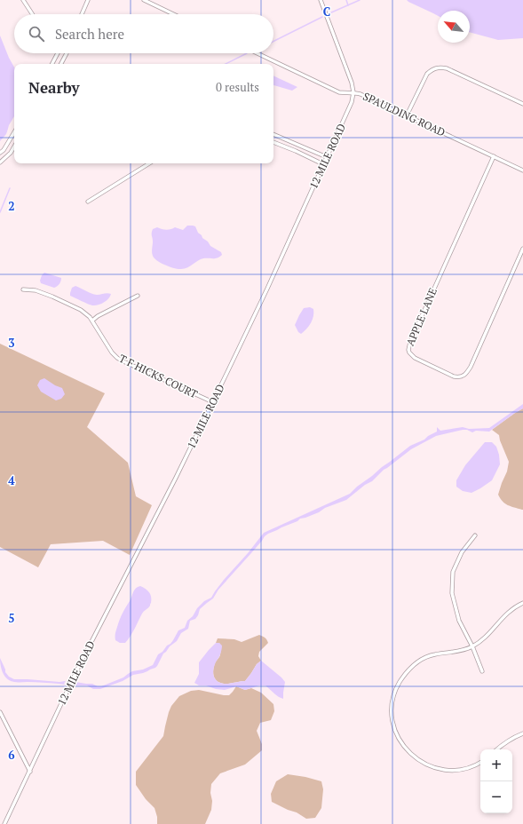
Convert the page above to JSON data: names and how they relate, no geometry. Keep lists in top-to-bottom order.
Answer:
{
  "streets": {
    "street": [
      "SPAULDING ROAD",
      "12 MILE ROAD",
      "APPLE LANE",
      "T F HICKS COURT"
    ]
  },
  "crossings": [
    ["SPAULDING ROAD", "12 MILE ROAD"],
    ["SPAULDING ROAD", "APPLE LANE"],
    ["12 MILE ROAD", "T F HICKS COURT"]
  ],
  "north": "top left",
  "page": {
    "search": "Search here",
    "heading": ["Nearby", "0 results"],
    "map_buttons": ["+", "−"]
  },
  "grid": {
    "columns": ["C"],
    "rows": [
      "2",
      "3",
      "4",
      "5",
      "6"
    ]
  }
}
